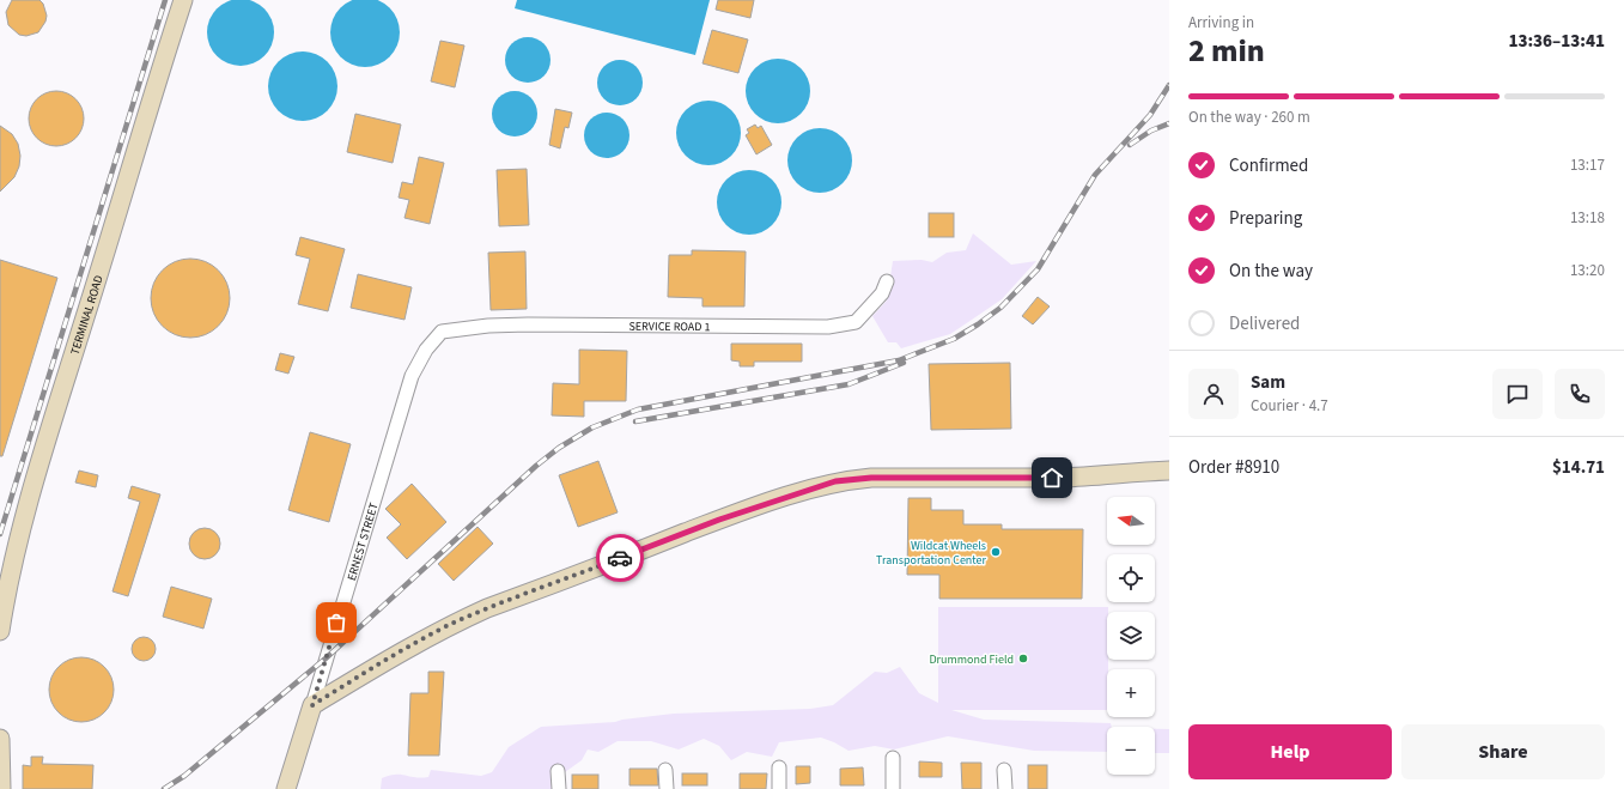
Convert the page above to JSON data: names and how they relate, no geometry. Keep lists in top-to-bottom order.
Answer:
{
  "streets": {
    "street": ["TERMINAL ROAD", "SERVICE ROAD 1", "ERNEST STREET"]
  },
  "crossings": [
    ["SERVICE ROAD 1", "ERNEST STREET"]
  ],
  "places": ["Wildcat Wheels Transportation Center", "Drummond Field"],
  "north": "left",
  "page": {
    "heading": ["2 min", "Arriving in", "13:36–13:41"],
    "panel": [
      "Sam",
      "Courier · 4.7",
      "Order #8910",
      "$14.71"
    ],
    "bar": "On the way · 260 m",
    "list": [
      ["Confirmed", "13:17"],
      ["Preparing", "13:18"],
      ["On the way", "13:20"],
      "Delivered"
    ],
    "map_buttons": ["+", "−"],
    "buttons": ["Help", "Share"]
  }
}
